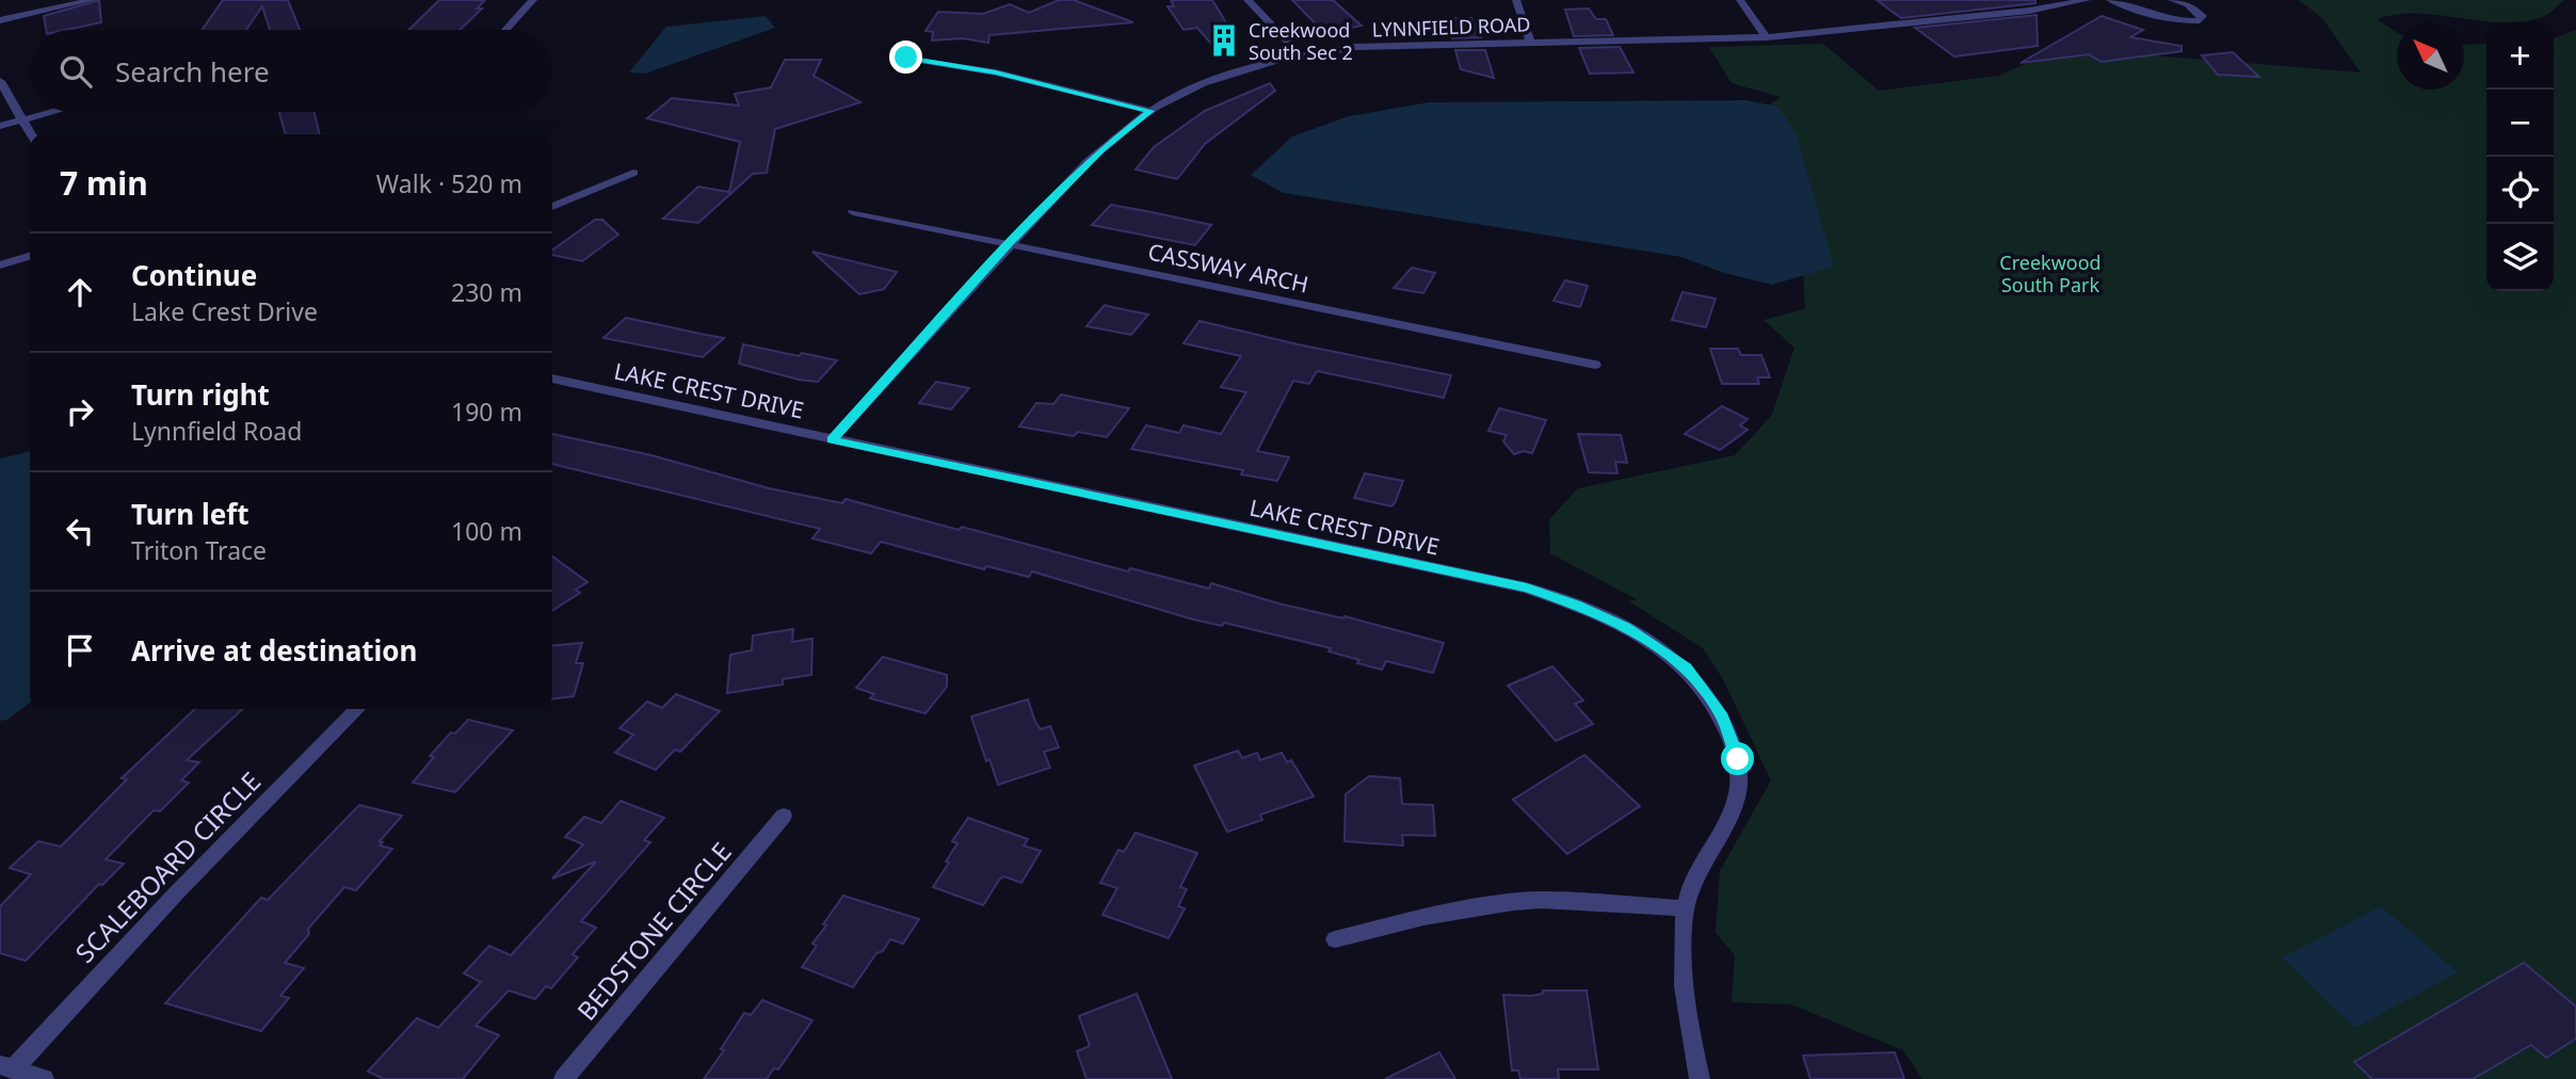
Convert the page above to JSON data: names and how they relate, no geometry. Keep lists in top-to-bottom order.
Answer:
{
  "streets": {
    "street": [
      "LYNNFIELD ROAD",
      "CASSWAY ARCH",
      "LAKE CREST DRIVE",
      "SCALEBOARD CIRCLE",
      "BEDSTONE CIRCLE"
    ]
  },
  "crossings": [
    ["LYNNFIELD ROAD", "CASSWAY ARCH"],
    ["LYNNFIELD ROAD", "LAKE CREST DRIVE"]
  ],
  "parks": ["Creekwood South Park"],
  "places": {
    "building": ["Creekwood South Sec 2"]
  },
  "north": "top left",
  "page": {
    "map_buttons": ["+", "−"],
    "search": "Search here",
    "heading": ["7 min", "Walk · 520 m"],
    "list": [
      ["Continue", "Lake Crest Drive", "230 m"],
      ["Turn right", "Lynnfield Road", "190 m"],
      ["Turn left", "Triton Trace", "100 m"],
      "Arrive at destination"
    ]
  }
}
